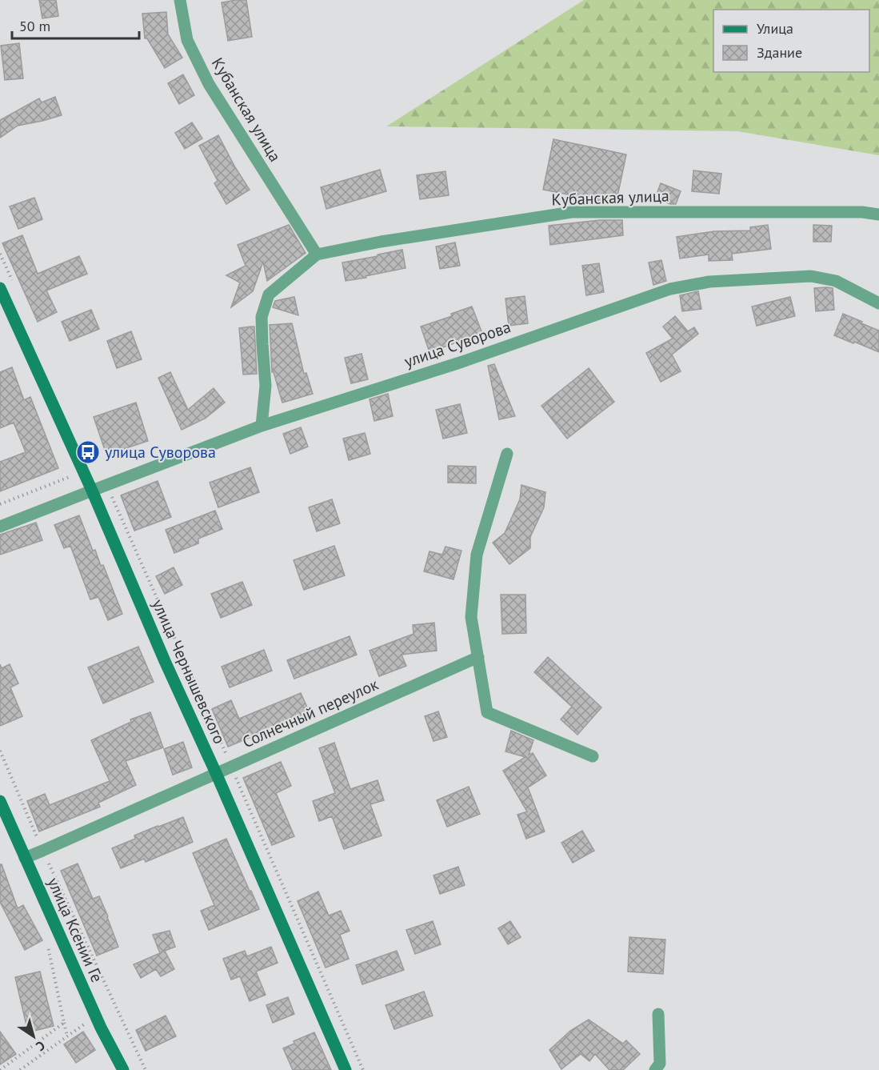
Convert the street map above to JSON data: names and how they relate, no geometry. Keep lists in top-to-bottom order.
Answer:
{
  "streets": {
    "street": [
      "Кубанская улица",
      "улица Суворова",
      "улица Чернышевского",
      "Солнечный переулок",
      "улица Ксении Ге"
    ]
  },
  "crossings": [
    ["Кубанская улица", "улица Суворова"],
    ["улица Суворова", "улица Чернышевского"],
    ["улица Чернышевского", "Солнечный переулок"],
    ["Солнечный переулок", "улица Ксении Ге"]
  ],
  "places": {
    "bus stop": ["улица Суворова"]
  },
  "legend": ["Улица", "Здание"],
  "scale_bar": "50 m",
  "north": "bottom right"
}
